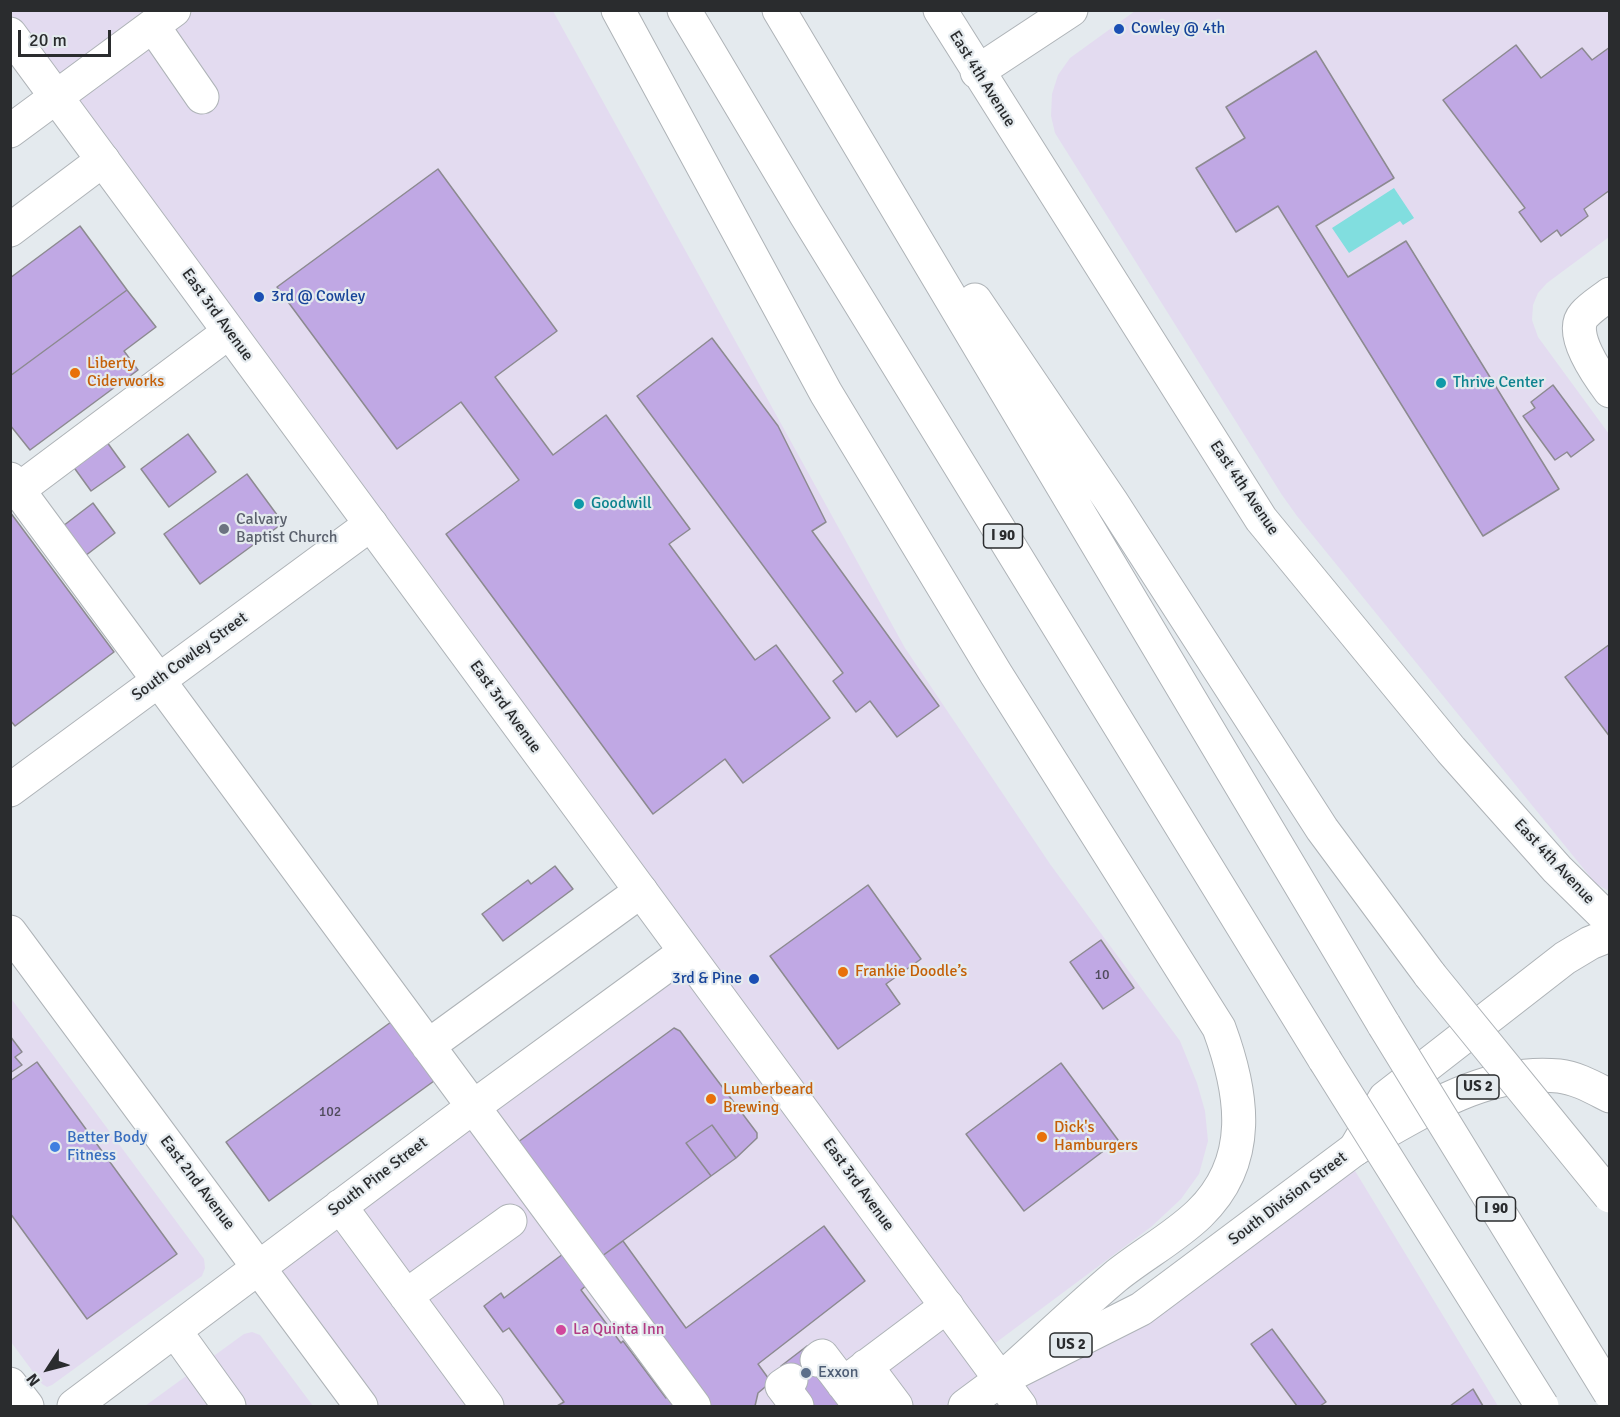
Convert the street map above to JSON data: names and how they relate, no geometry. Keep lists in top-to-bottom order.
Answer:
{
  "streets": {
    "main road": [
      "East 4th Avenue",
      "East 3rd Avenue",
      "I 90",
      "South Cowley Street",
      "US 2",
      "South Pine Street",
      "East 2nd Avenue",
      "South Division Street"
    ]
  },
  "crossings": [
    ["East 3rd Avenue", "South Cowley Street"],
    ["East 3rd Avenue", "South Pine Street"],
    ["East 3rd Avenue", "South Division Street"],
    ["US 2", "South Division Street"],
    ["South Pine Street", "East 2nd Avenue"]
  ],
  "places": [
    "Cowley @ 4th",
    "3rd @ Cowley",
    "Liberty Ciderworks",
    "Thrive Center",
    "Goodwill",
    "Calvary Baptist Church",
    "Frankie Doodle’s",
    "3rd & Pine",
    "Lumberbeard Brewing",
    "Dick's Hamburgers",
    "Better Body Fitness",
    "La Quinta Inn",
    "Exxon"
  ],
  "house_numbers": ["10", "102"],
  "scale_bar": "20 m",
  "north": "bottom left"
}
